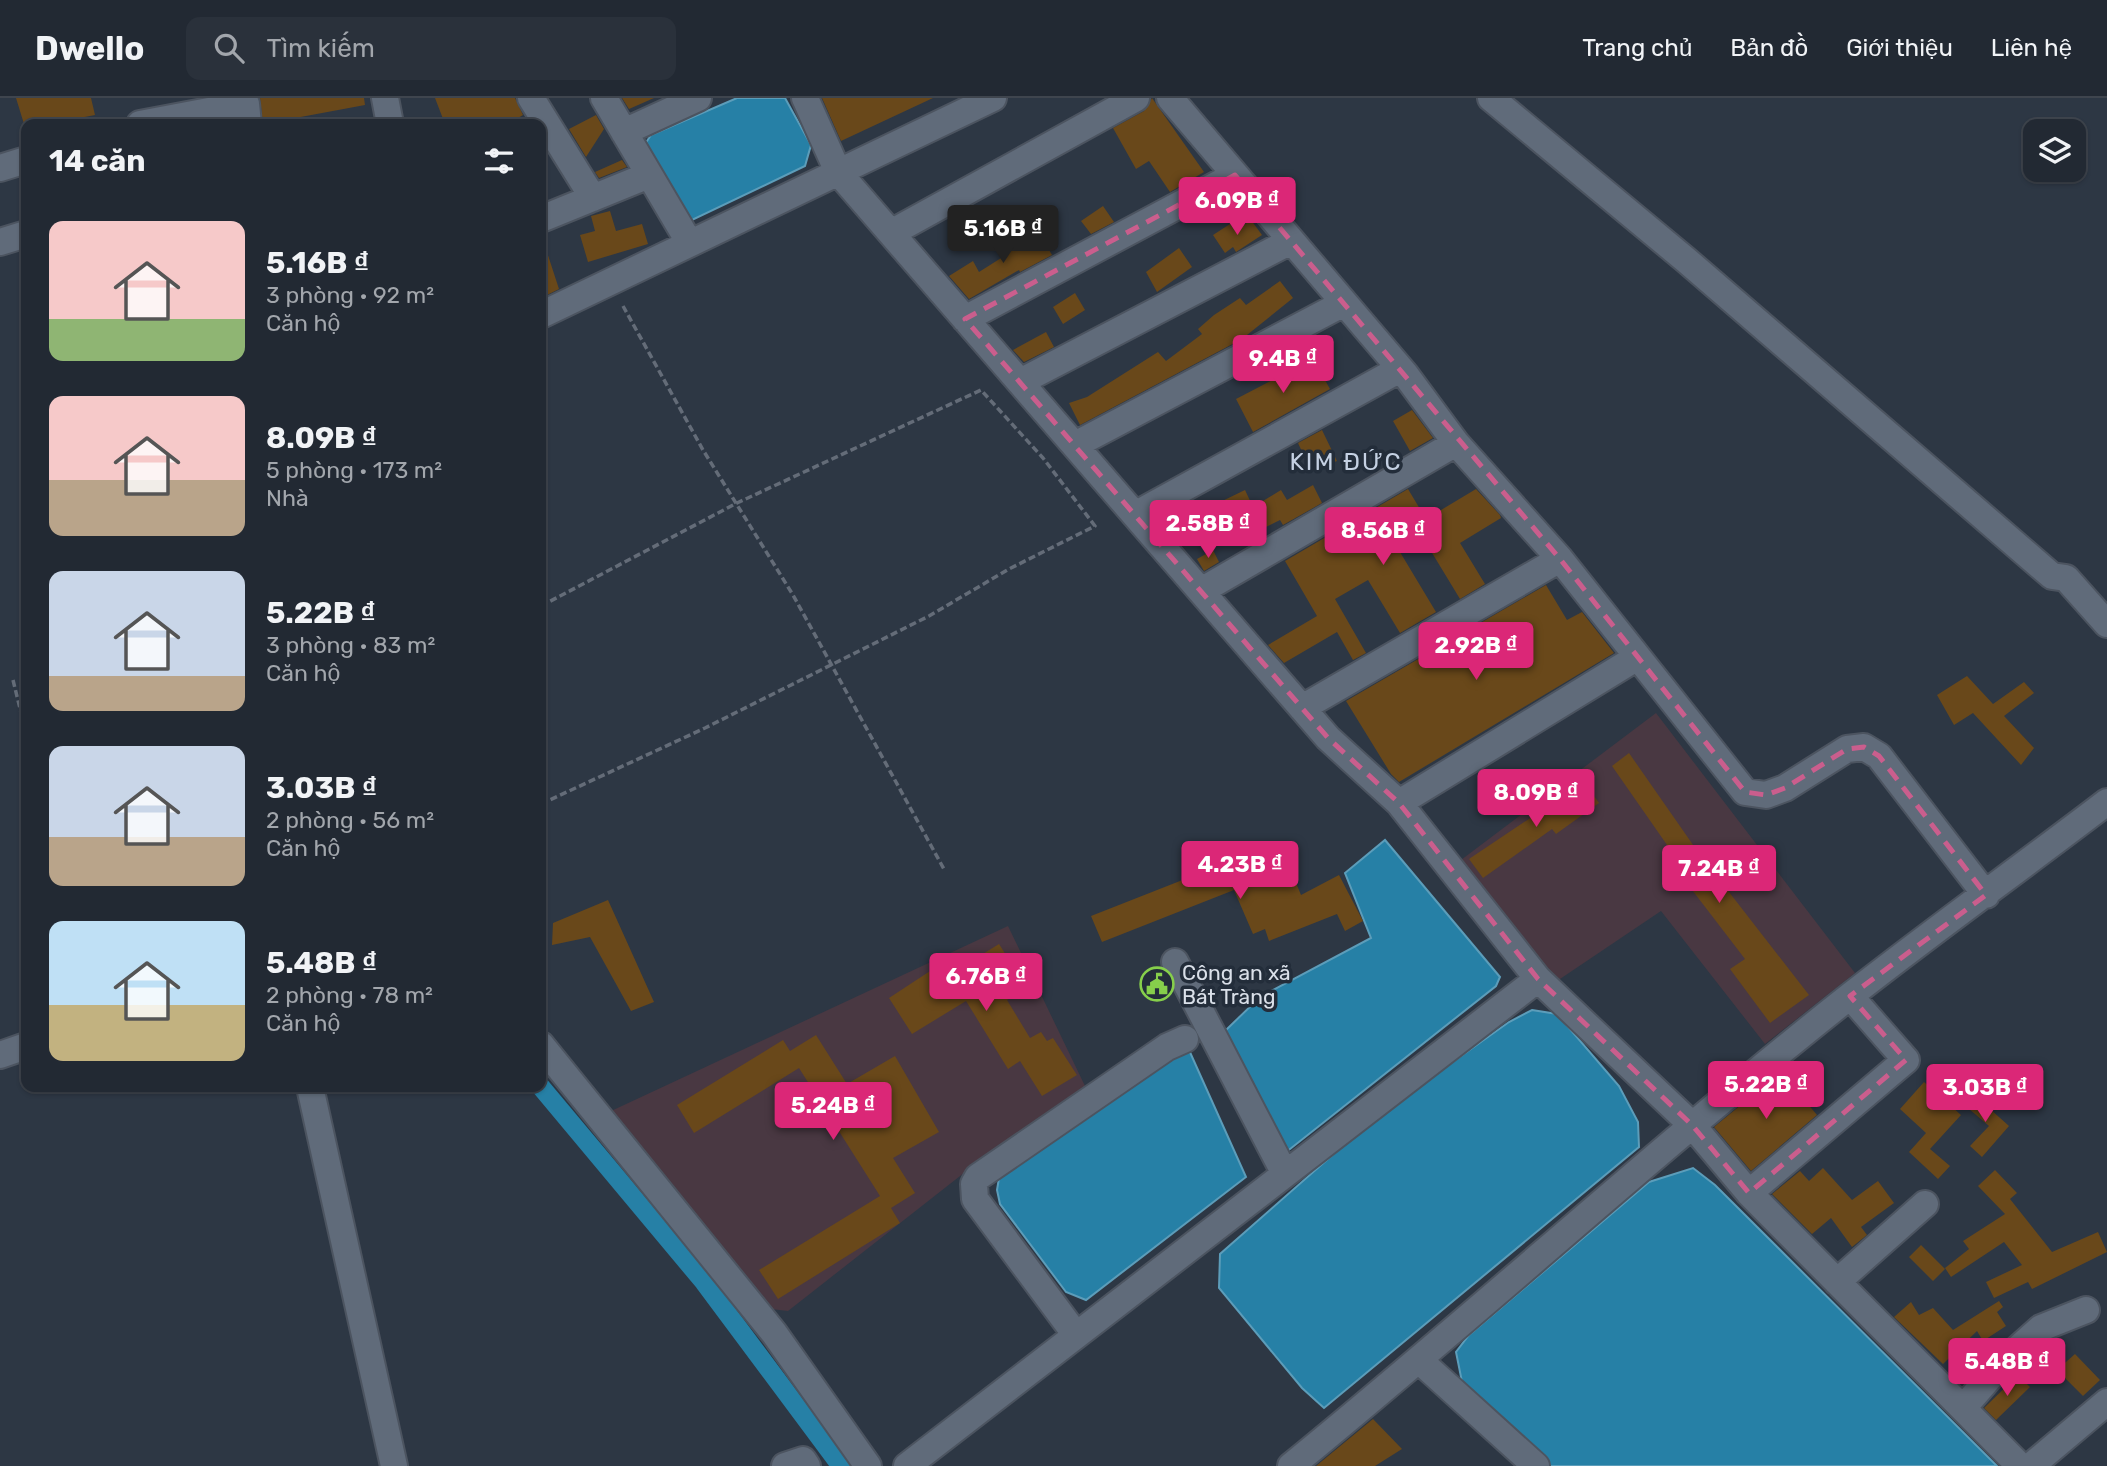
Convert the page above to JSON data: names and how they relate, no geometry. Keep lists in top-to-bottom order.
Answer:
{
  "districts": ["KIM ĐỨC"],
  "places": {
    "public building": ["Công an xã Bát Tràng"]
  },
  "page": {
    "header": "Dwello",
    "search": "Tìm kiếm",
    "nav": [
      "Trang chủ",
      "Bản đồ",
      "Giới thiệu",
      "Liên hệ"
    ],
    "heading": "14 căn",
    "price": [
      "6.09B ₫",
      "5.16B ₫",
      "9.4B ₫",
      "2.58B ₫",
      "8.56B ₫",
      "2.92B ₫",
      "8.09B ₫",
      "4.23B ₫",
      "7.24B ₫",
      "6.76B ₫",
      "5.22B ₫",
      "3.03B ₫",
      "5.24B ₫",
      "5.48B ₫"
    ],
    "list": [
      {
        "name": "5.16B ₫",
        "note": "3 phòng · 92 m² · Căn hộ"
      },
      {
        "name": "8.09B ₫",
        "note": "5 phòng · 173 m² · Nhà"
      },
      {
        "name": "5.22B ₫",
        "note": "3 phòng · 83 m² · Căn hộ"
      },
      {
        "name": "3.03B ₫",
        "note": "2 phòng · 56 m² · Căn hộ"
      },
      {
        "name": "5.48B ₫",
        "note": "2 phòng · 78 m² · Căn hộ"
      }
    ]
  }
}
